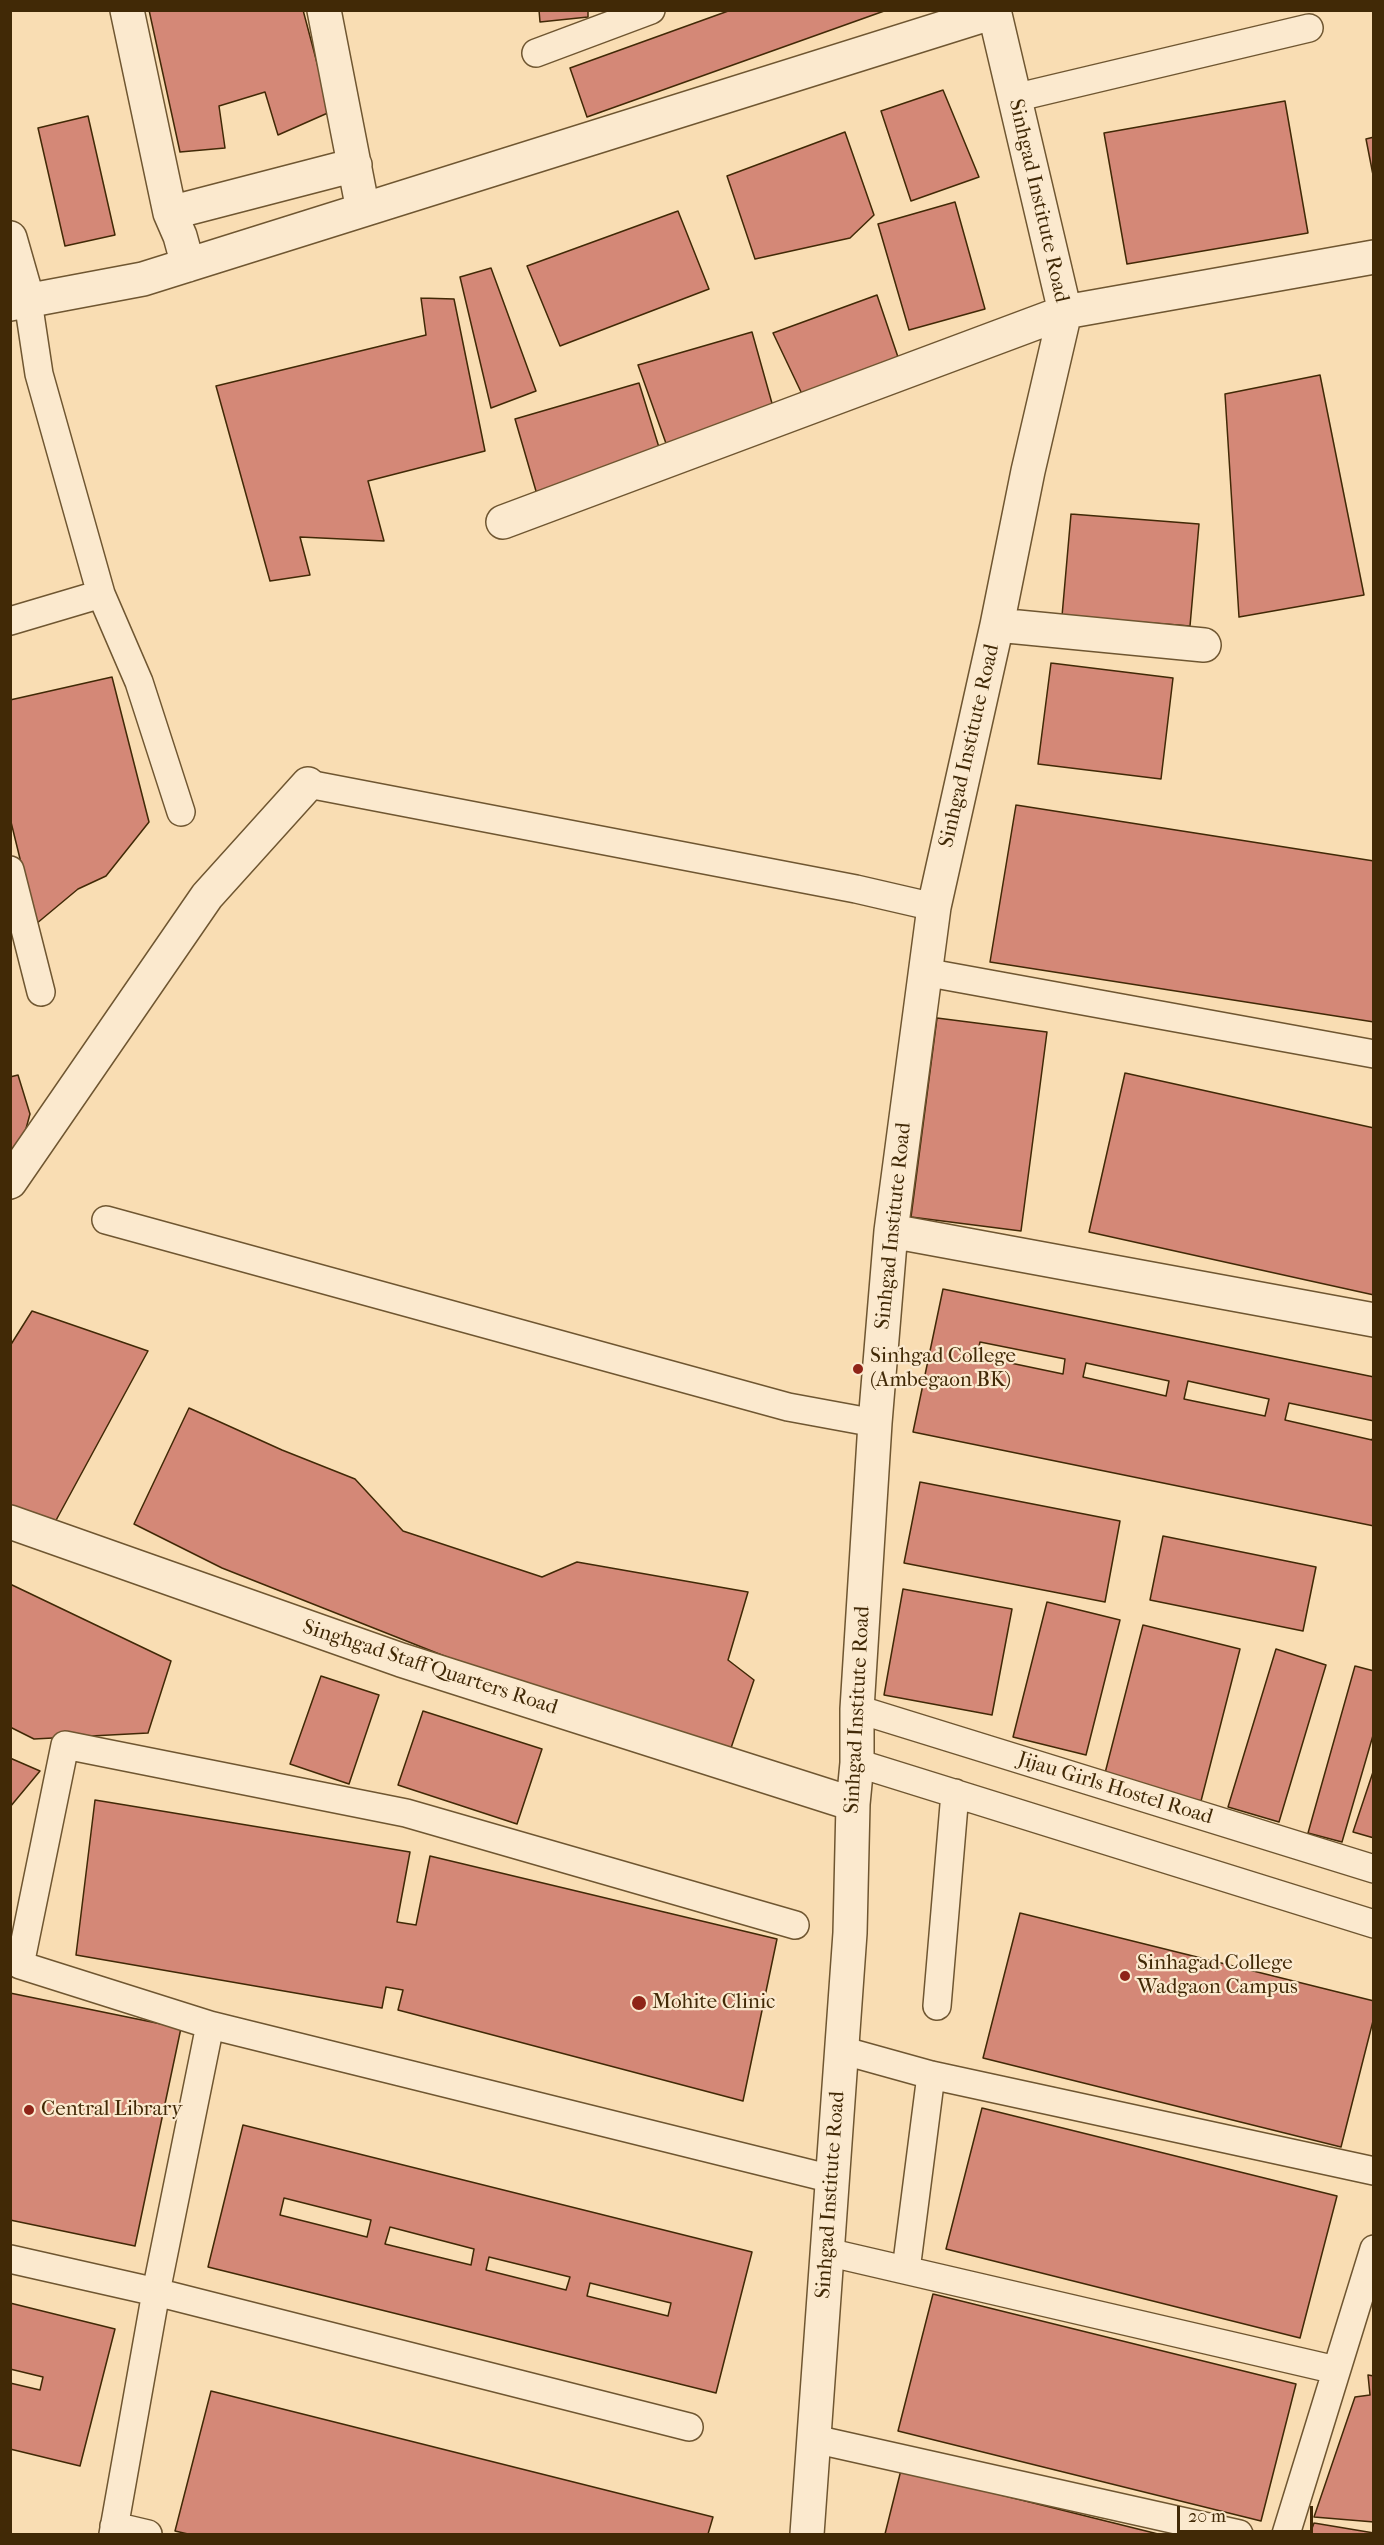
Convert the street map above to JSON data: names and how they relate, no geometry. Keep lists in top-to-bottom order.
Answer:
{
  "streets": {
    "street": ["Sinhgad Institute Road", "Singhgad Staff Quarters Road"],
    "lane": ["Jijau Girls Hostel Road"]
  },
  "crossings": [
    ["Sinhgad Institute Road", "Singhgad Staff Quarters Road"],
    ["Sinhgad Institute Road", "Jijau Girls Hostel Road"]
  ],
  "places": [
    "Sinhgad College (Ambegaon BK)",
    "Sinhagad College Wadgaon Campus",
    "Mohite Clinic",
    "Central Library"
  ],
  "scale_bar": "20 m"
}
